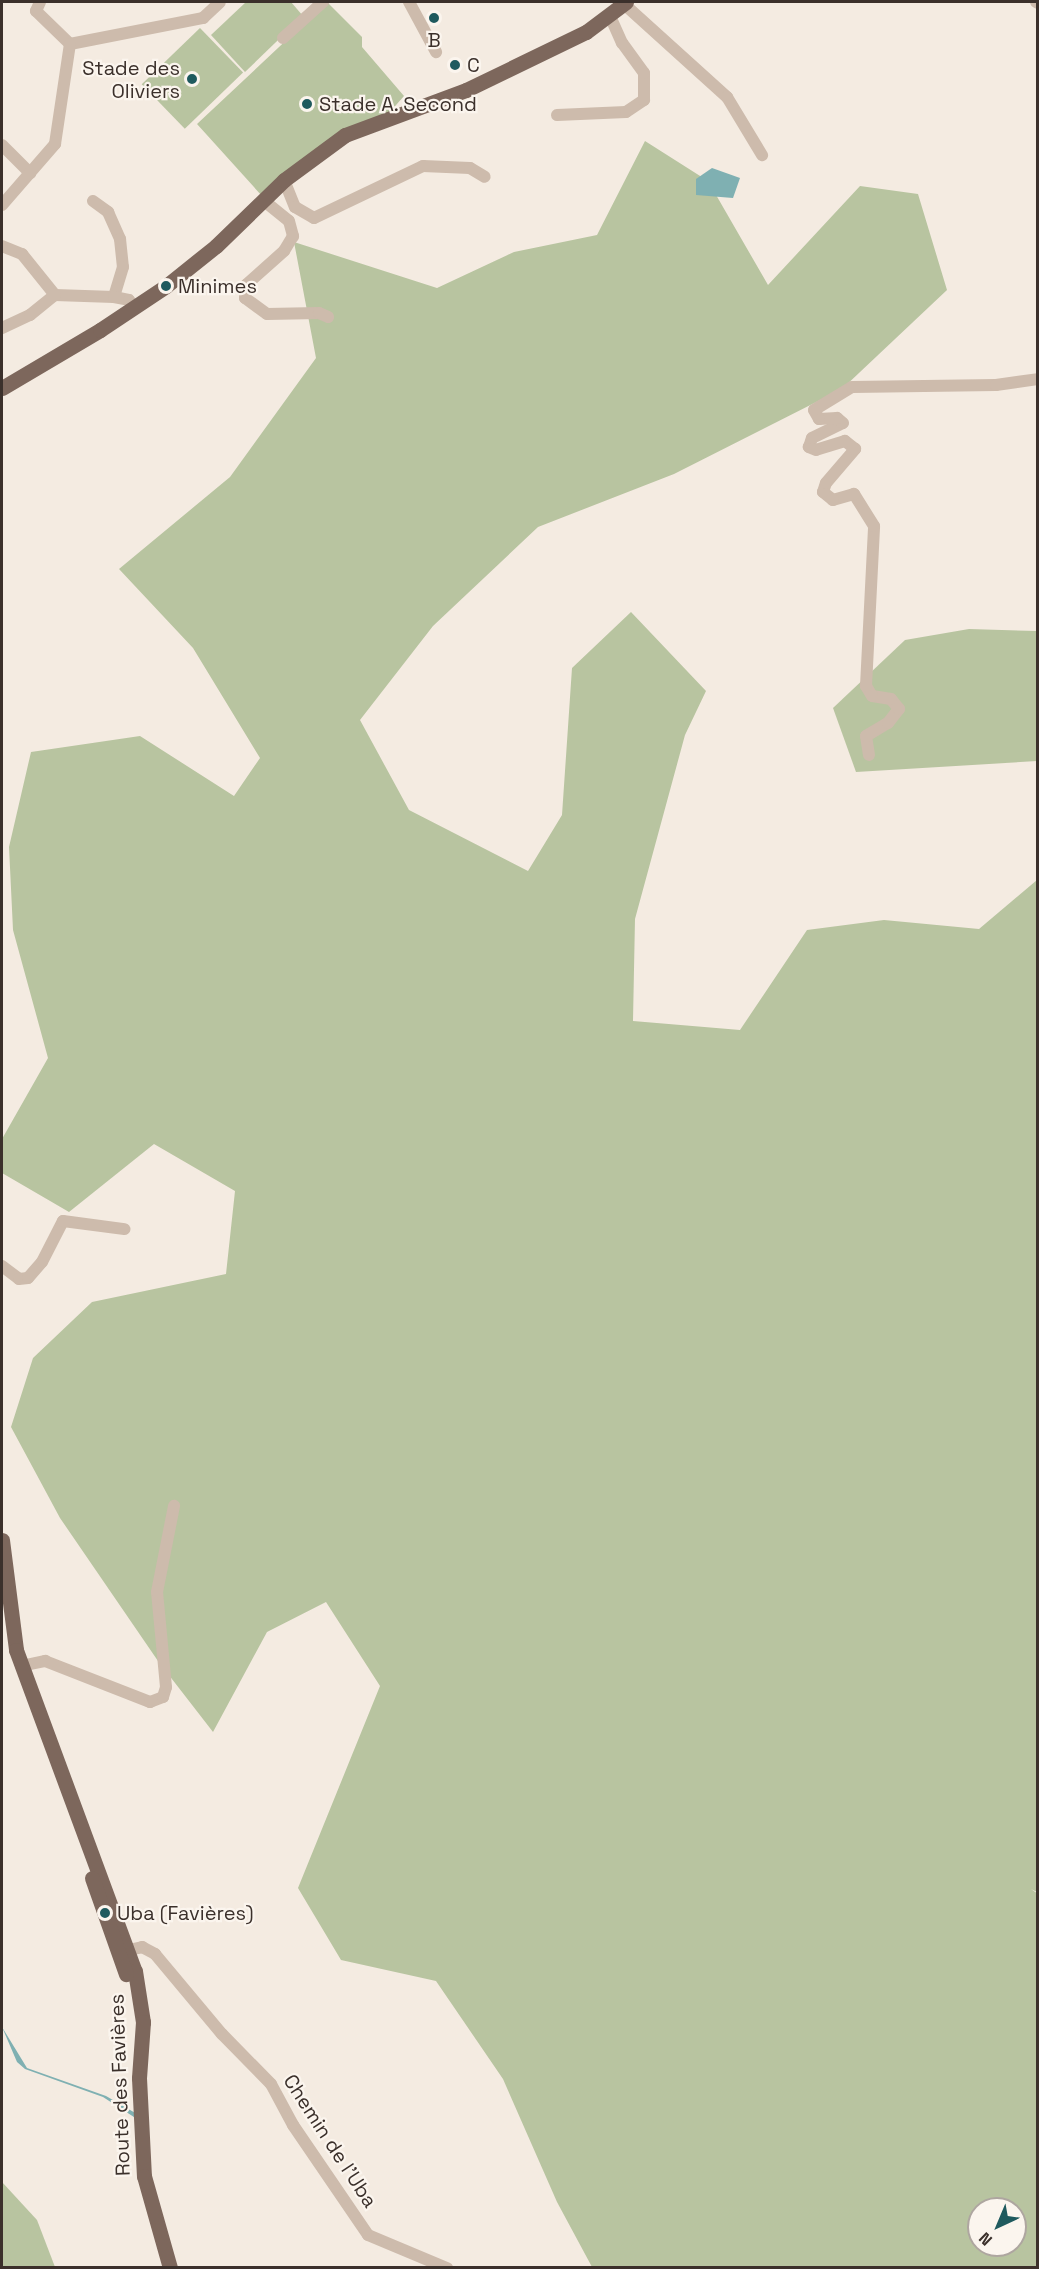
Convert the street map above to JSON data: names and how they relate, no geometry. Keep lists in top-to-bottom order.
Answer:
{
  "streets": {
    "main road": ["Route des Favières"],
    "street": ["Chemin de l'Uba"]
  },
  "crossings": [
    ["Route des Favières", "Chemin de l'Uba"]
  ],
  "places": [
    "B",
    "C",
    "Stade des Oliviers",
    "Stade A. Second",
    "Minimes",
    "Uba (Favières)"
  ],
  "north": "bottom left"
}
